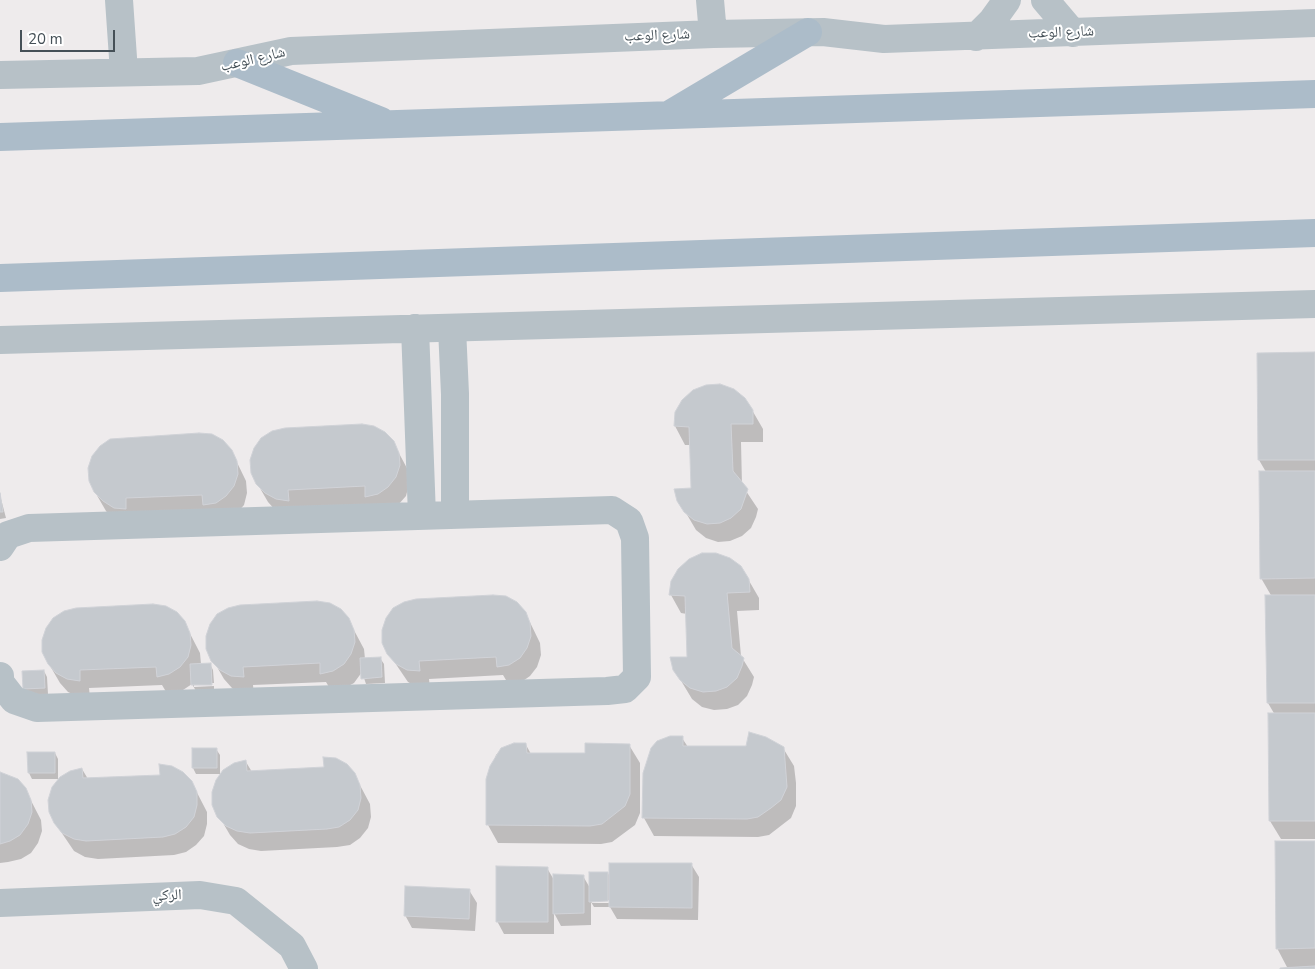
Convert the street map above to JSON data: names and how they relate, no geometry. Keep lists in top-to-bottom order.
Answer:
{
  "streets": {
    "street": ["شارع الوعب", "الركي"]
  },
  "scale_bar": "20 m"
}
